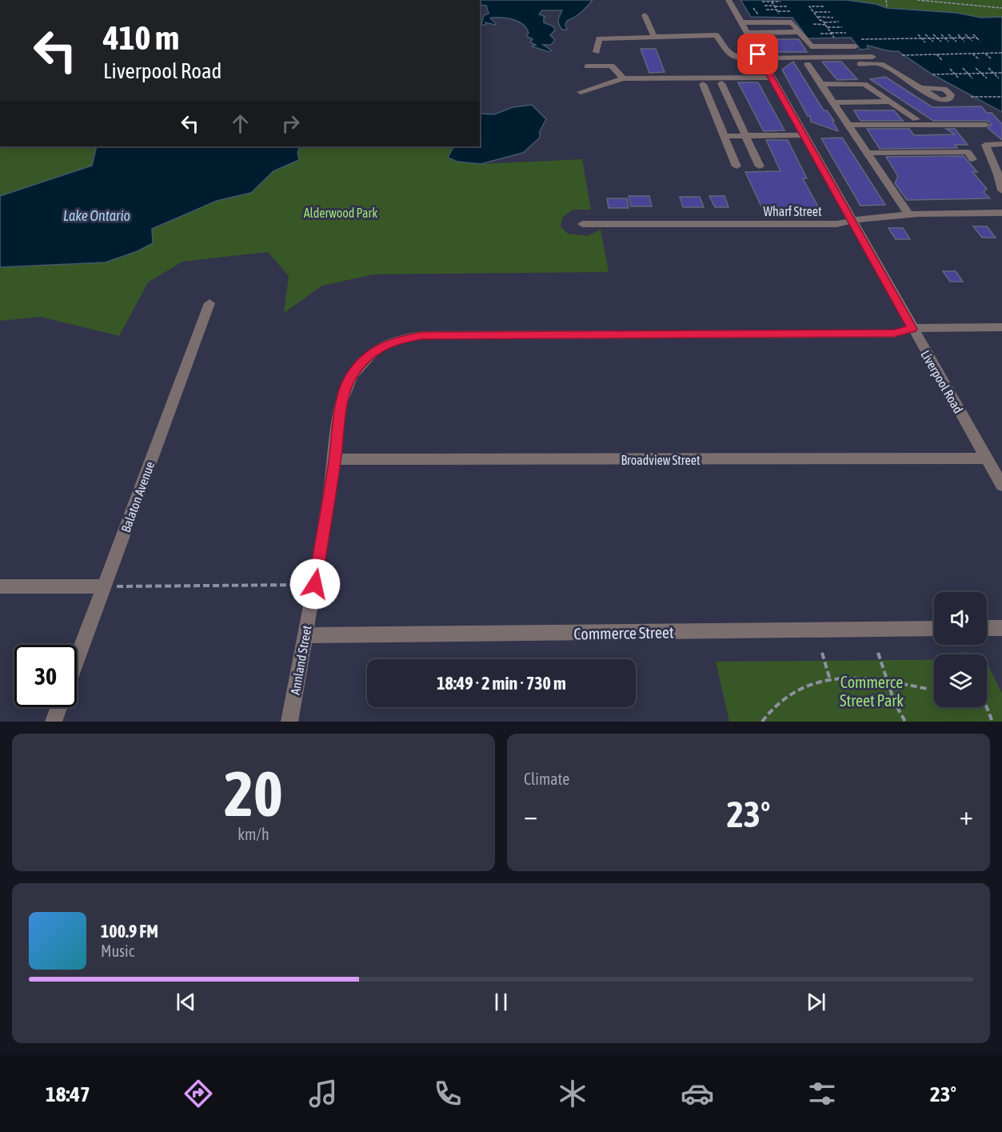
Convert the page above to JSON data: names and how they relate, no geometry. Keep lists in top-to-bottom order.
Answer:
{
  "streets": {
    "street": [
      "Wharf Street",
      "Liverpool Road",
      "Broadview Street",
      "Balaton Avenue",
      "Commerce Street",
      "Annland Street"
    ]
  },
  "crossings": [
    ["Wharf Street", "Liverpool Road"],
    ["Liverpool Road", "Broadview Street"],
    ["Liverpool Road", "Annland Street"],
    ["Broadview Street", "Annland Street"],
    ["Commerce Street", "Annland Street"]
  ],
  "water": ["Lake Ontario"],
  "parks": ["Alderwood Park", "Commerce Street Park"],
  "page": {
    "turn": ["410 m", "Liverpool Road"],
    "limit": "30",
    "trip": "18:49 · 2 min · 730 m",
    "tile": [
      ["20", "km/h"],
      "Climate"
    ],
    "heat": ["−", "23°", "+"],
    "song": ["100.9 FM", "Music"],
    "tabs": ["18:47", "23°"]
  }
}
